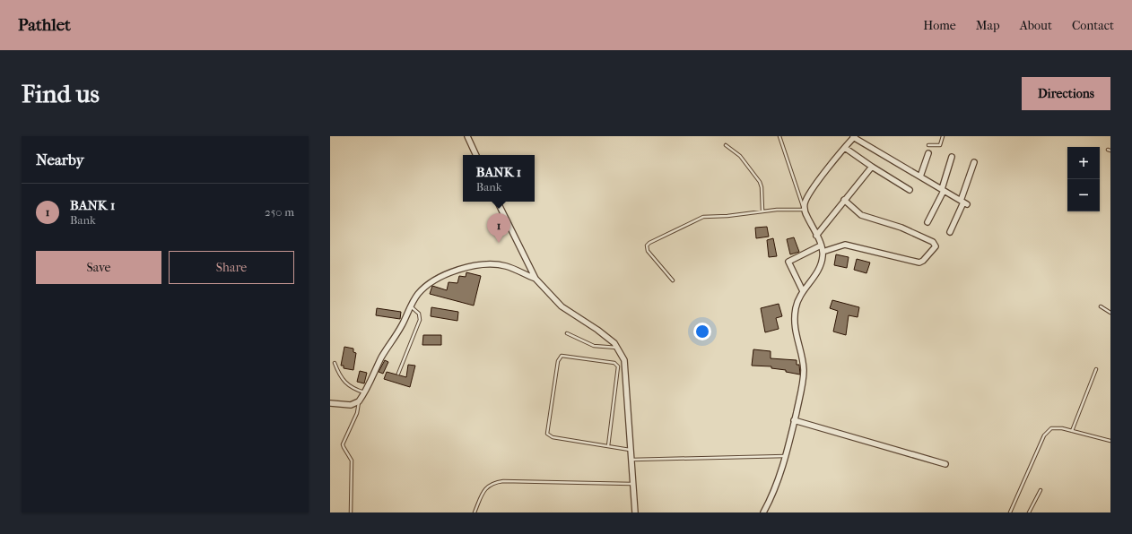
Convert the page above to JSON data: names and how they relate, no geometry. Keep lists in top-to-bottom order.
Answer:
{
  "page": {
    "header": "Pathlet",
    "nav": [
      "Home",
      "Map",
      "About",
      "Contact"
    ],
    "buttons": [
      "Directions",
      ["Save", "Share"]
    ],
    "title": "Find us",
    "heading": "Nearby",
    "map_buttons": ["+", "−"],
    "popup": ["BANK 1", "Bank"],
    "list": [
      {
        "mark": "1",
        "name": "BANK 1",
        "note": "Bank",
        "value": "250 m"
      }
    ],
    "pins": "1"
  }
}
